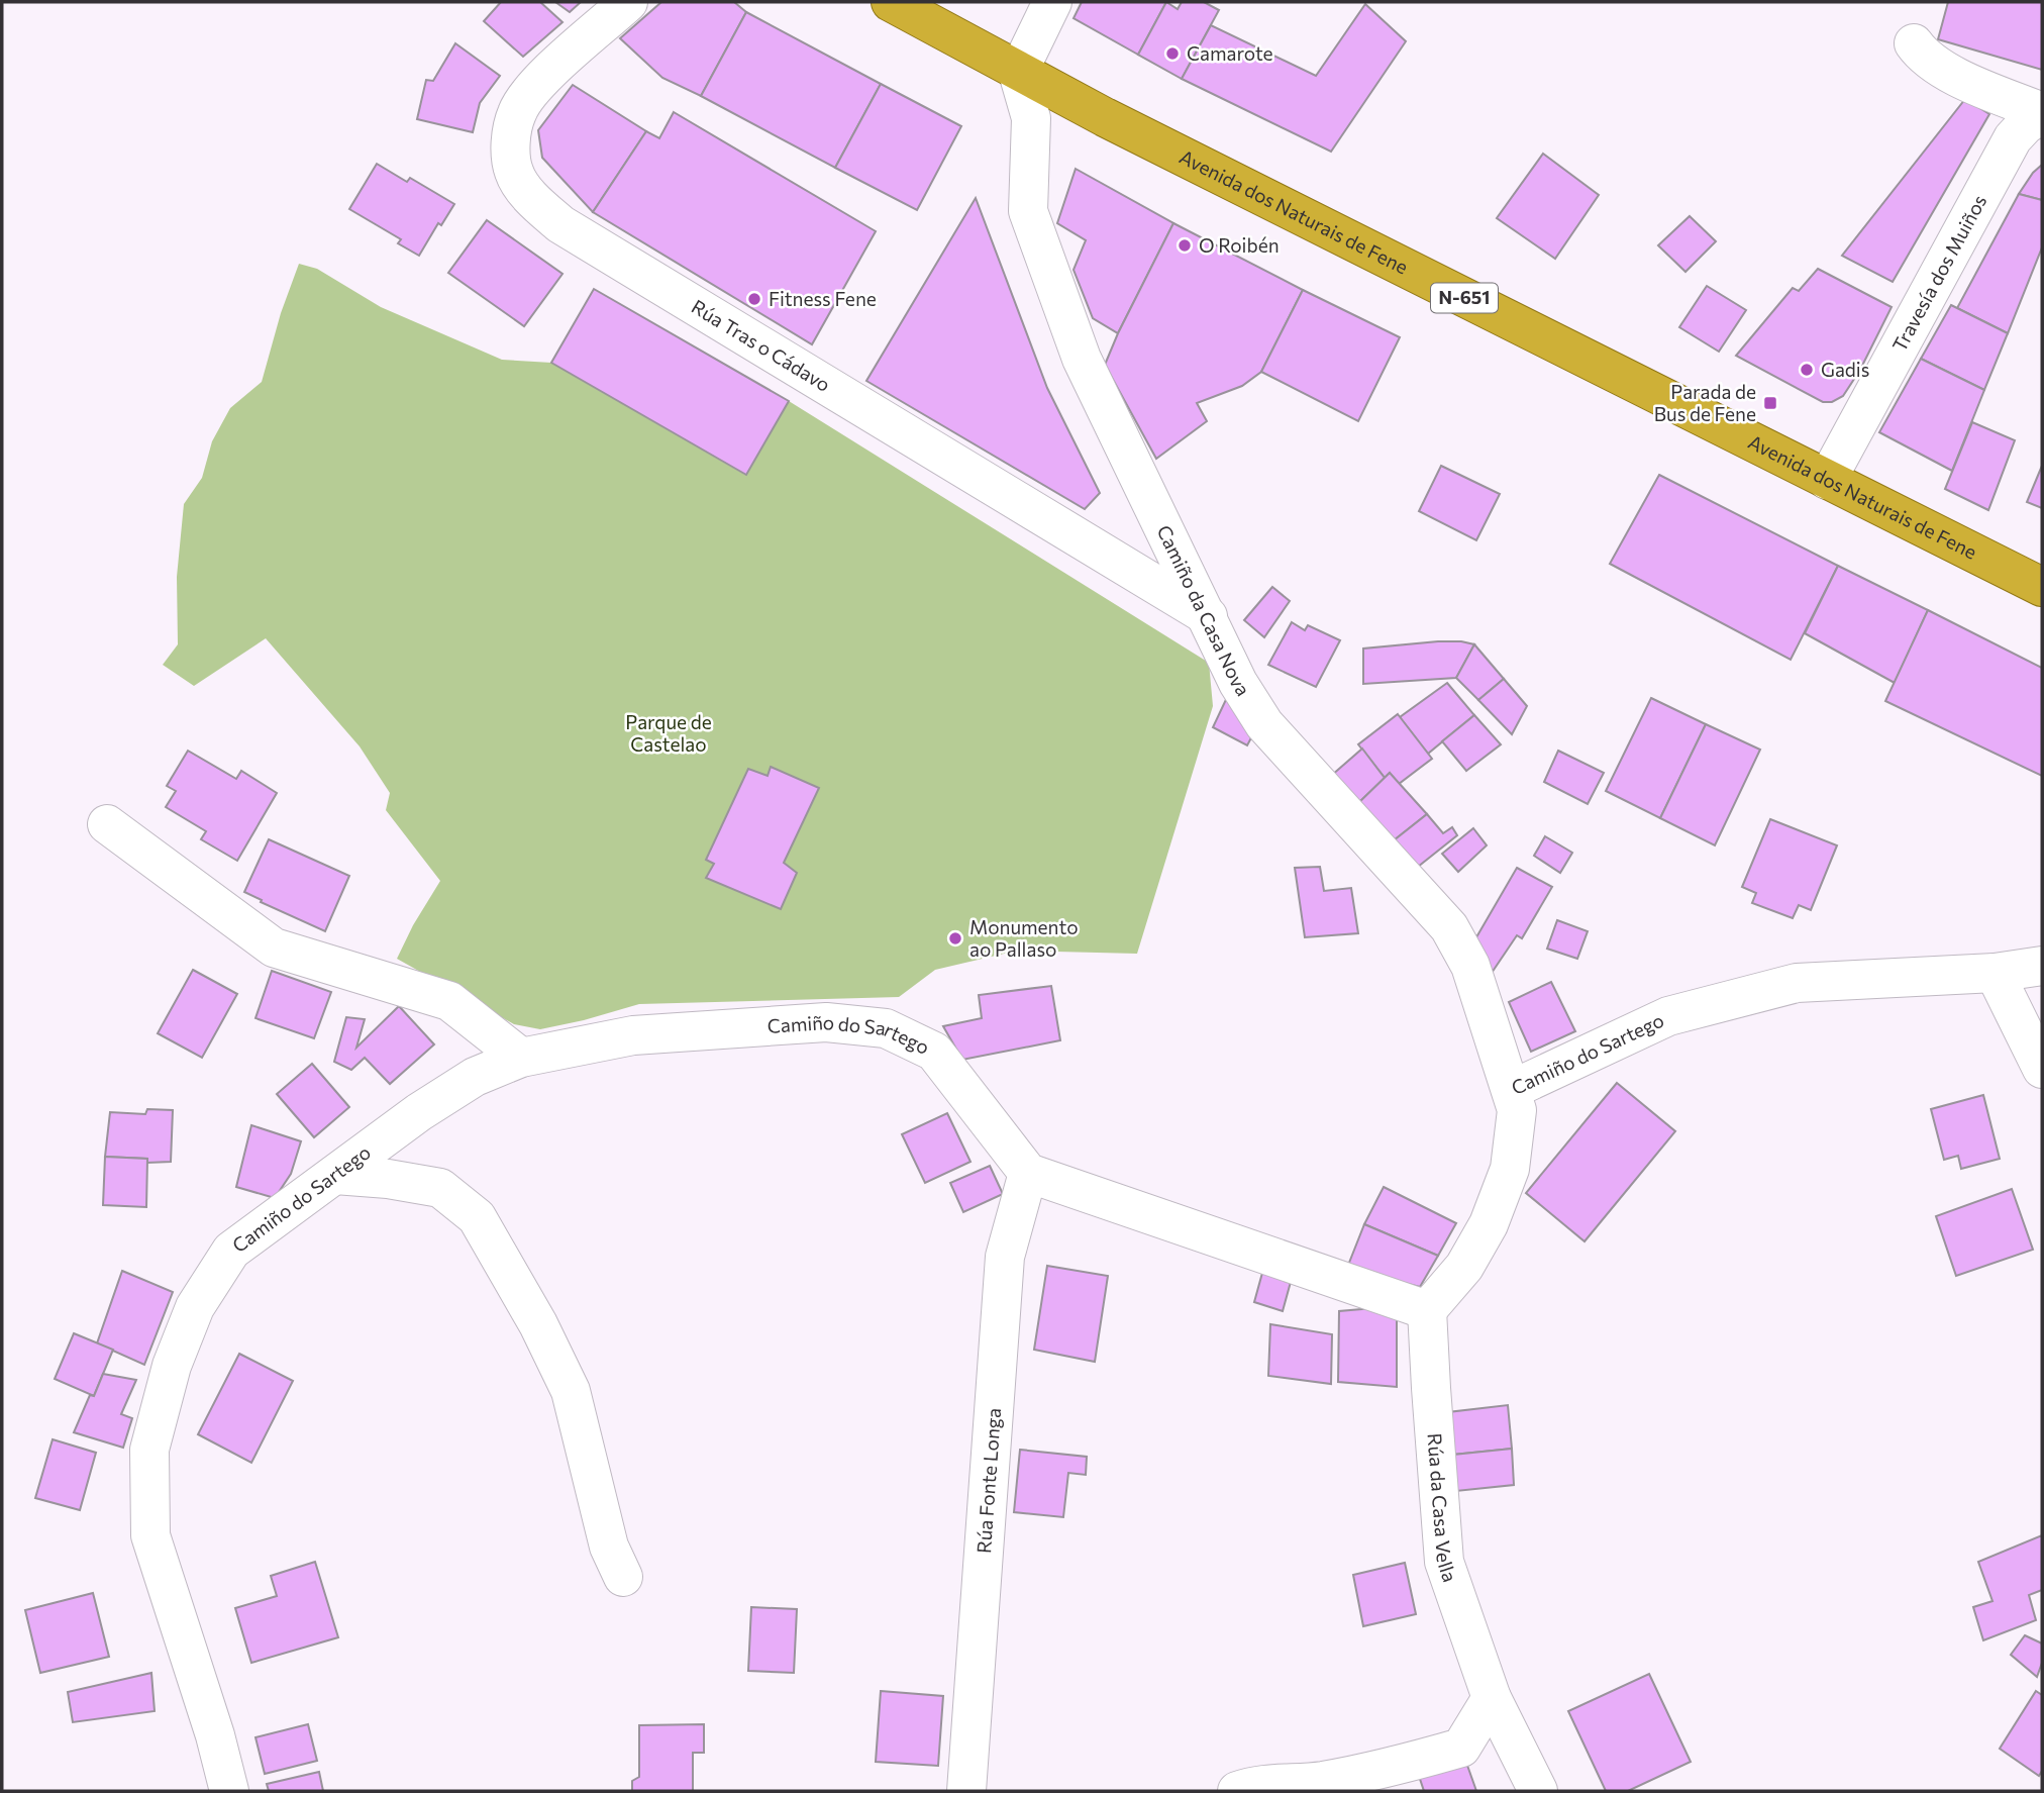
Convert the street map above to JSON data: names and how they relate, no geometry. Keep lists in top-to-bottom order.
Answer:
{
  "streets": {
    "highway": ["Avenida dos Naturais de Fene", "N-651"],
    "street": [
      "Travesía dos Muiños",
      "Rúa Tras o Cádavo",
      "Camiño da Casa Nova",
      "Camiño do Sartego",
      "Rúa Fonte Longa",
      "Rúa da Casa Vella"
    ]
  },
  "crossings": [
    ["Avenida dos Naturais de Fene", "Travesía dos Muiños"],
    ["Avenida dos Naturais de Fene", "Camiño da Casa Nova"],
    ["Rúa Tras o Cádavo", "Camiño da Casa Nova"],
    ["Camiño da Casa Nova", "Camiño do Sartego"],
    ["Camiño do Sartego", "Rúa Fonte Longa"],
    ["Camiño do Sartego", "Rúa da Casa Vella"]
  ],
  "parks": ["Parque de Castelao"],
  "places": {
    "other": [
      "Camarote",
      "O Roibén",
      "Fitness Fene",
      "Gadis",
      "Monumento ao Pallaso"
    ],
    "transit": ["Parada de Bus de Fene"]
  }
}
